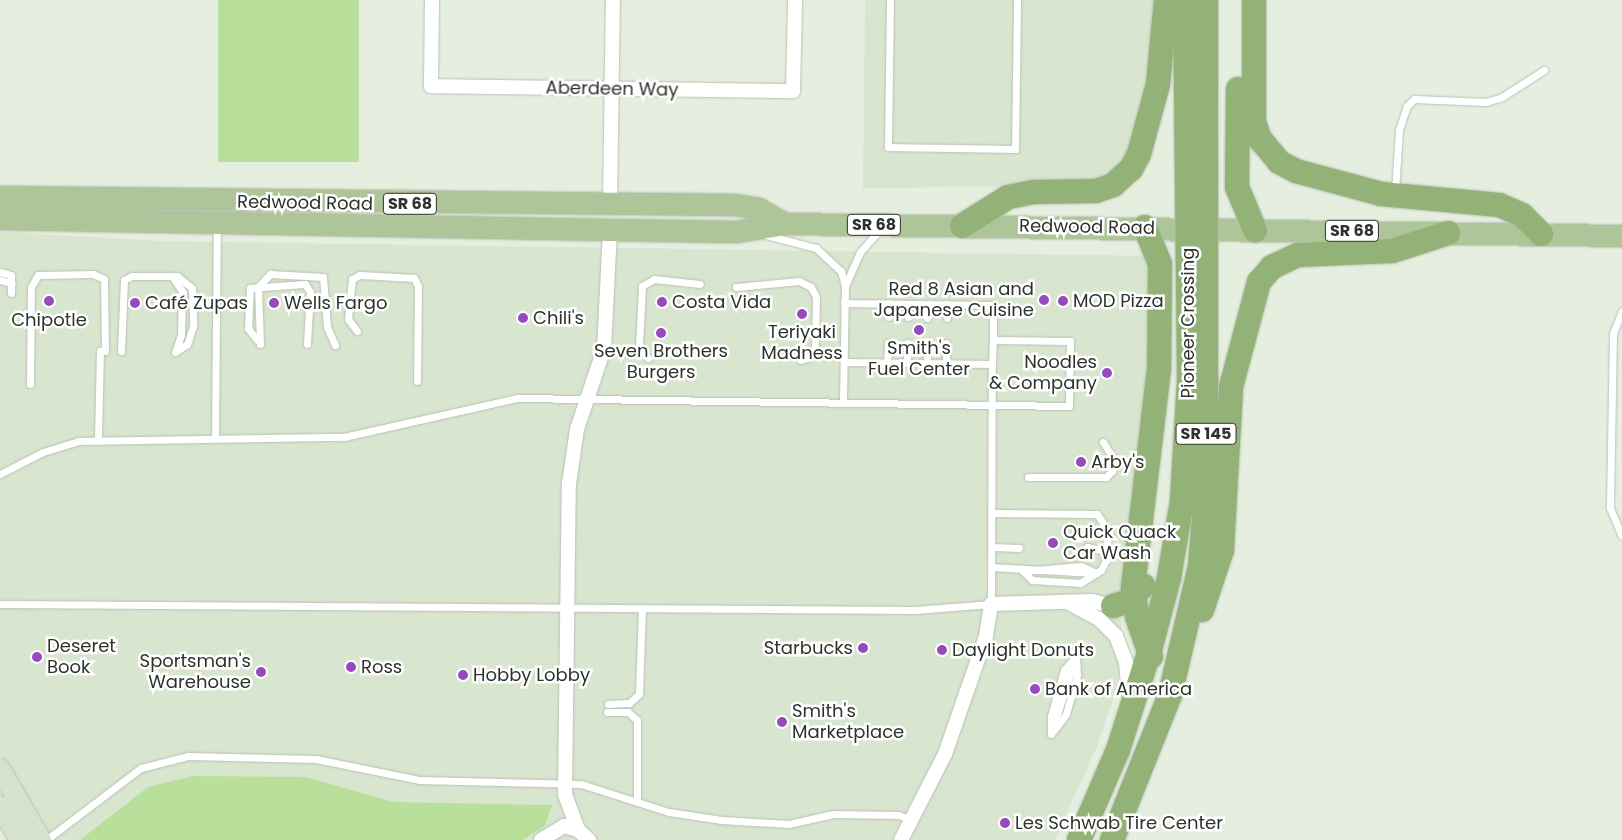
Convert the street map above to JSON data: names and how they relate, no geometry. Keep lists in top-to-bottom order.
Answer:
{
  "streets": {
    "highway": ["Pioneer Crossing", "SR 145"],
    "main road": ["Redwood Road", "SR 68"],
    "street": ["Aberdeen Way"]
  },
  "crossings": [
    ["Redwood Road", "SR 68"],
    ["Redwood Road", "Pioneer Crossing"]
  ],
  "places": [
    "Red 8 Asian and Japanese Cuisine",
    "Chipotle",
    "MOD Pizza",
    "Costa Vida",
    "Café Zupas",
    "Wells Fargo",
    "Teriyaki Madness",
    "Chili's",
    "Smith's Fuel Center",
    "Seven Brothers Burgers",
    "Noodles & Company",
    "Arby's",
    "Quick Quack Car Wash",
    "Starbucks",
    "Daylight Donuts",
    "Deseret Book",
    "Ross",
    "Sportsman's Warehouse",
    "Hobby Lobby",
    "Bank of America",
    "Smith's Marketplace",
    "Les Schwab Tire Center"
  ]
}
